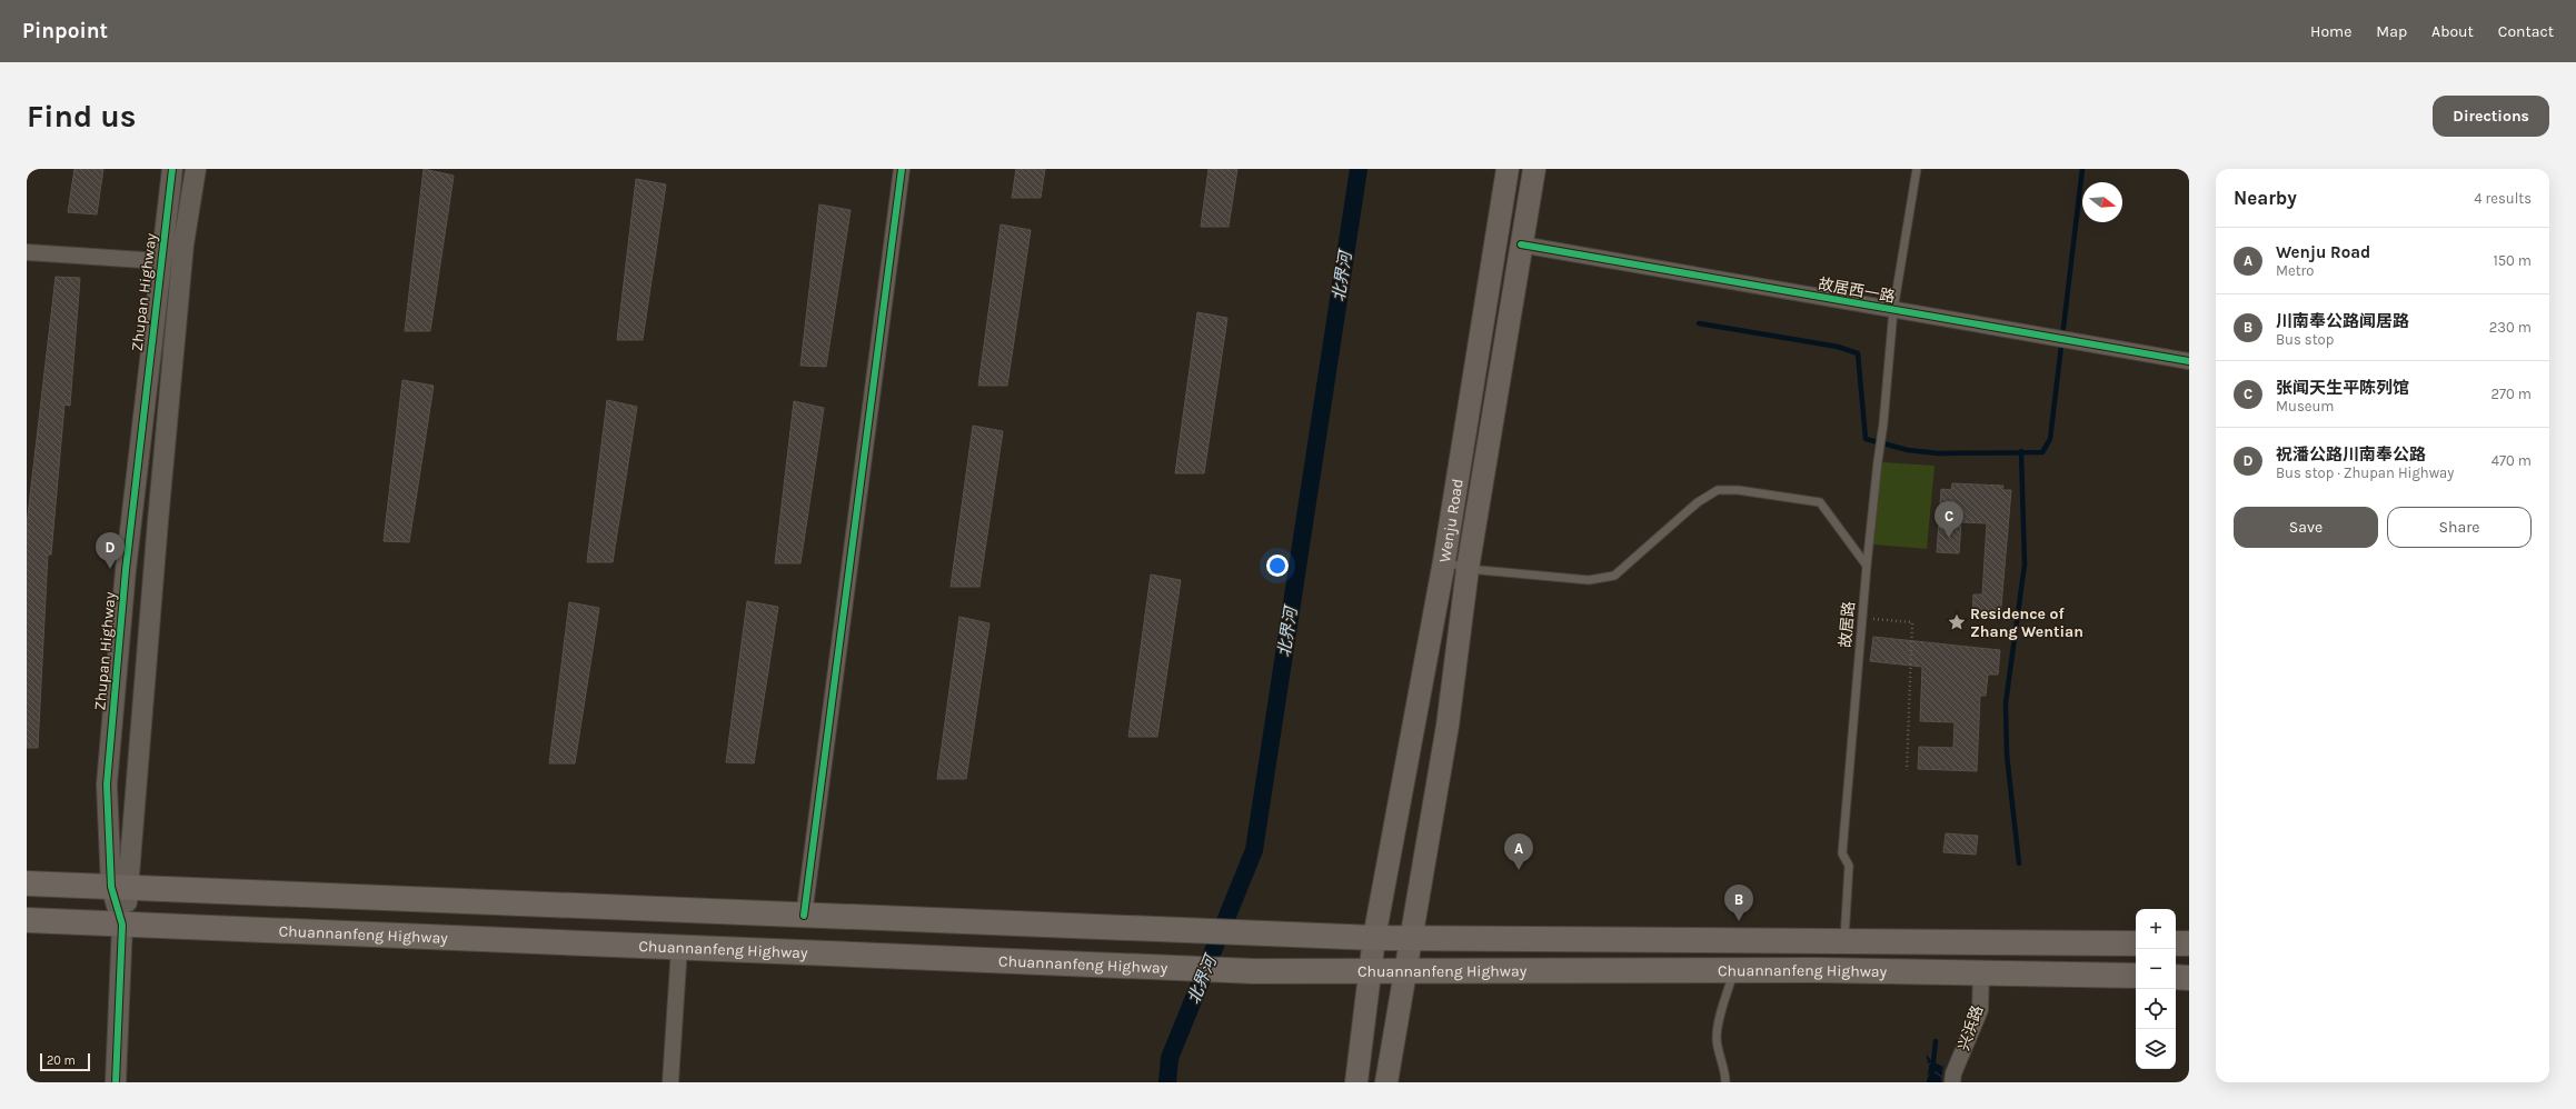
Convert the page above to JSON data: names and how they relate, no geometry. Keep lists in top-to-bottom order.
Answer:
{
  "streets": {
    "main road": ["Wenju Road", "Chuannanfeng Highway"],
    "street": ["故居西一路", "Zhupan Highway", "兴浜路"],
    "lane": ["故居路"]
  },
  "crossings": [
    ["故居西一路", "故居路"],
    ["Zhupan Highway", "Chuannanfeng Highway"],
    ["Wenju Road", "Chuannanfeng Highway"],
    ["故居路", "Chuannanfeng Highway"],
    ["Chuannanfeng Highway", "兴浜路"]
  ],
  "water": ["北界河"],
  "places": {
    "place": ["Residence of Zhang Wentian"]
  },
  "scale_bar": "20 m",
  "north": "right",
  "page": {
    "header": "Pinpoint",
    "nav": [
      "Home",
      "Map",
      "About",
      "Contact"
    ],
    "buttons": [
      "Directions",
      ["Save", "Share"]
    ],
    "title": "Find us",
    "heading": ["Nearby", "4 results"],
    "list": [
      {
        "mark": "A",
        "name": "Wenju Road",
        "note": "Metro",
        "value": "150 m"
      },
      {
        "mark": "B",
        "name": "川南奉公路闻居路",
        "note": "Bus stop",
        "value": "230 m"
      },
      {
        "mark": "C",
        "name": "张闻天生平陈列馆",
        "note": "Museum",
        "value": "270 m"
      },
      {
        "mark": "D",
        "name": "祝潘公路川南奉公路",
        "note": "Bus stop · Zhupan Highway",
        "value": "470 m"
      }
    ],
    "pins": [
      "C",
      "D",
      "A",
      "B"
    ],
    "map_buttons": ["+", "−"],
    "scale": "20 m"
  }
}
